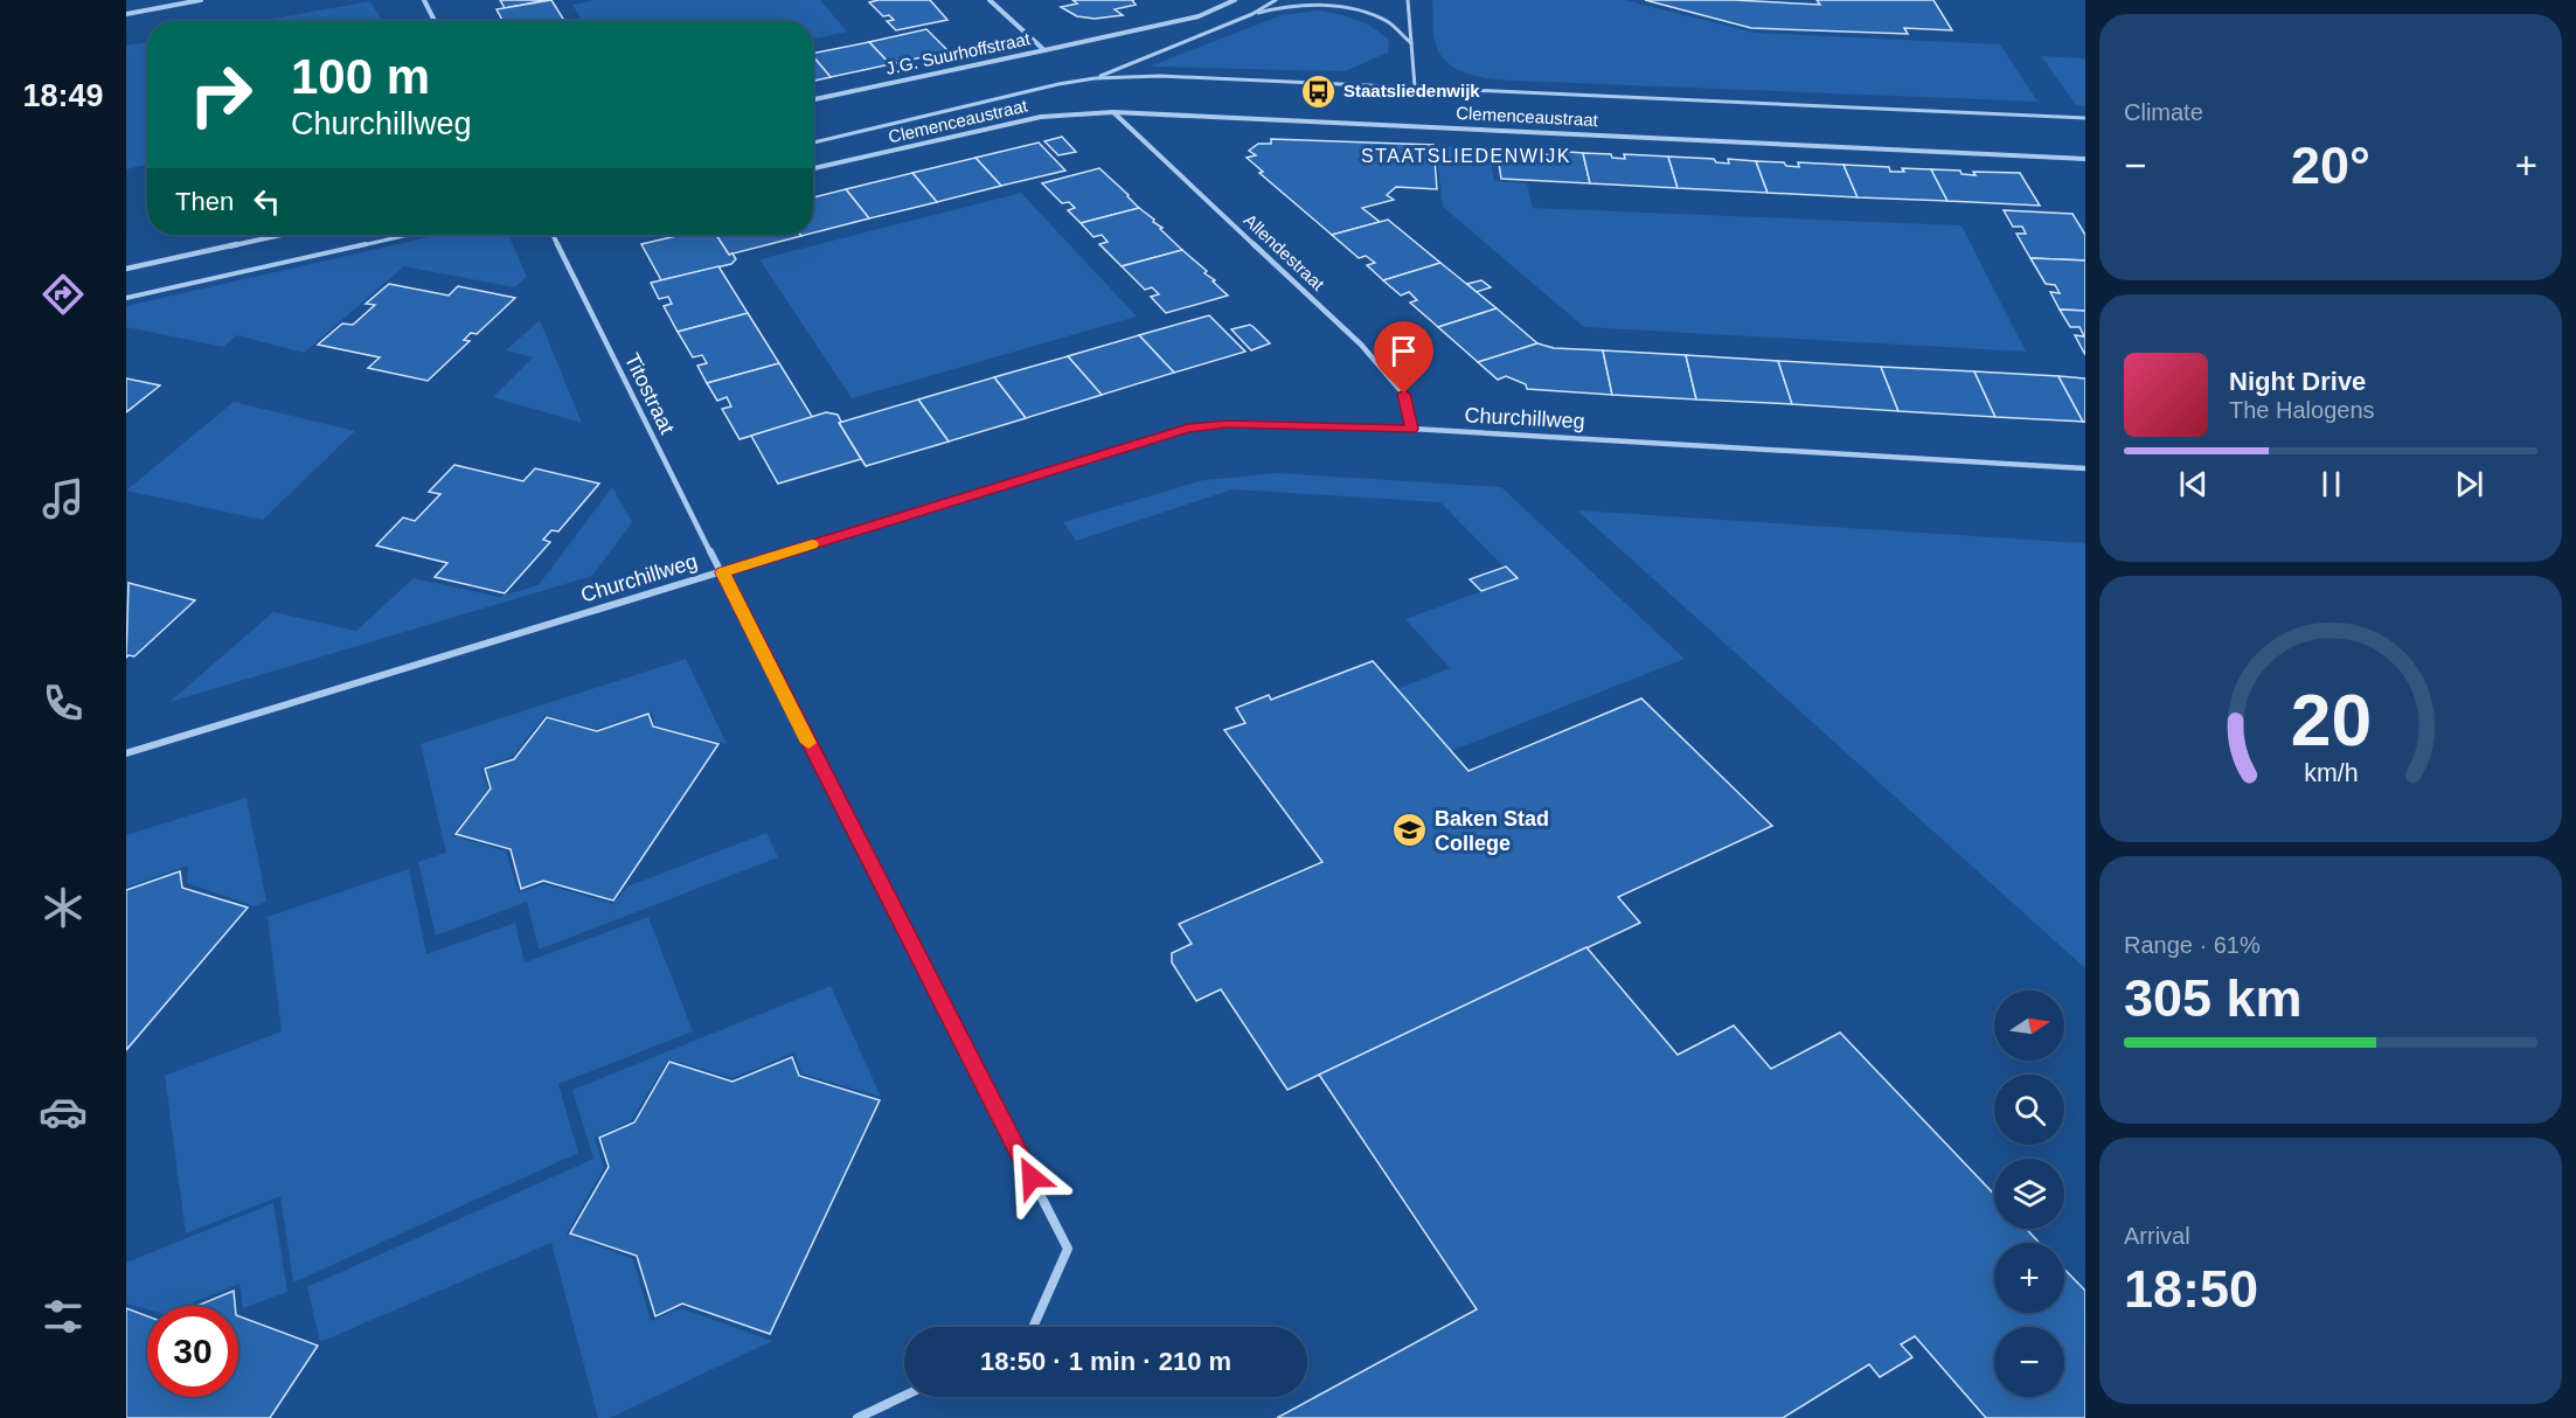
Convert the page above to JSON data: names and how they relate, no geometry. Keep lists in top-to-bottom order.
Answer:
{
  "streets": {
    "street": [
      "J.G. Suurhoffstraat",
      "Clemenceaustraat",
      "Allendestraat",
      "Titostraat",
      "Churchillweg"
    ]
  },
  "crossings": [
    ["Clemenceaustraat", "Allendestraat"],
    ["Allendestraat", "Churchillweg"],
    ["Titostraat", "Churchillweg"]
  ],
  "districts": ["STAATSLIEDENWIJK"],
  "places": {
    "bus stop": ["Staatsliedenwijk"],
    "school or university": ["Baken Stad College"]
  },
  "north": "right",
  "page": {
    "tabs": "18:49",
    "tile": [
      "Climate",
      ["Range · 61%", "305 km"],
      ["Arrival", "18:50"]
    ],
    "turn": ["100 m", "Churchillweg"],
    "heat": ["−", "20°", "+"],
    "then": "Then",
    "song": ["Night Drive", "The Halogens"],
    "map_buttons": ["+", "−"],
    "limit": "30",
    "trip": "18:50 · 1 min · 210 m",
    "gauge": ["20", "km/h"]
  }
}
